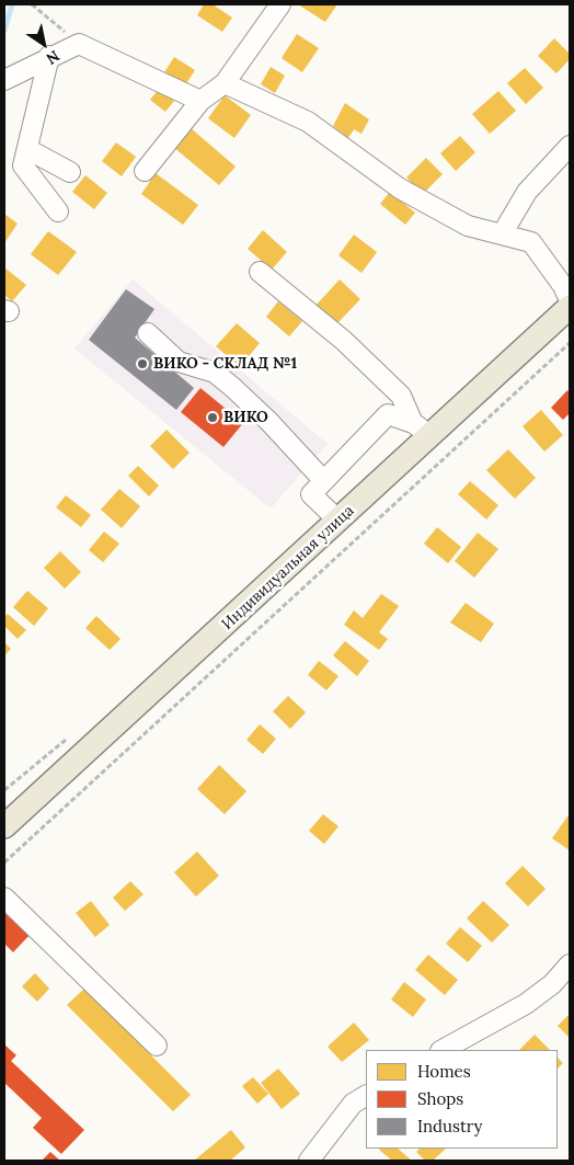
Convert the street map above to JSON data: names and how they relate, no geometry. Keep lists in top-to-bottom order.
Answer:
{
  "streets": {
    "main road": ["Индивидуальная улица"]
  },
  "places": ["ВИКО - СКЛАД №1", "ВИКО"],
  "legend": ["Homes", "Shops", "Industry"],
  "north": "bottom right"
}
